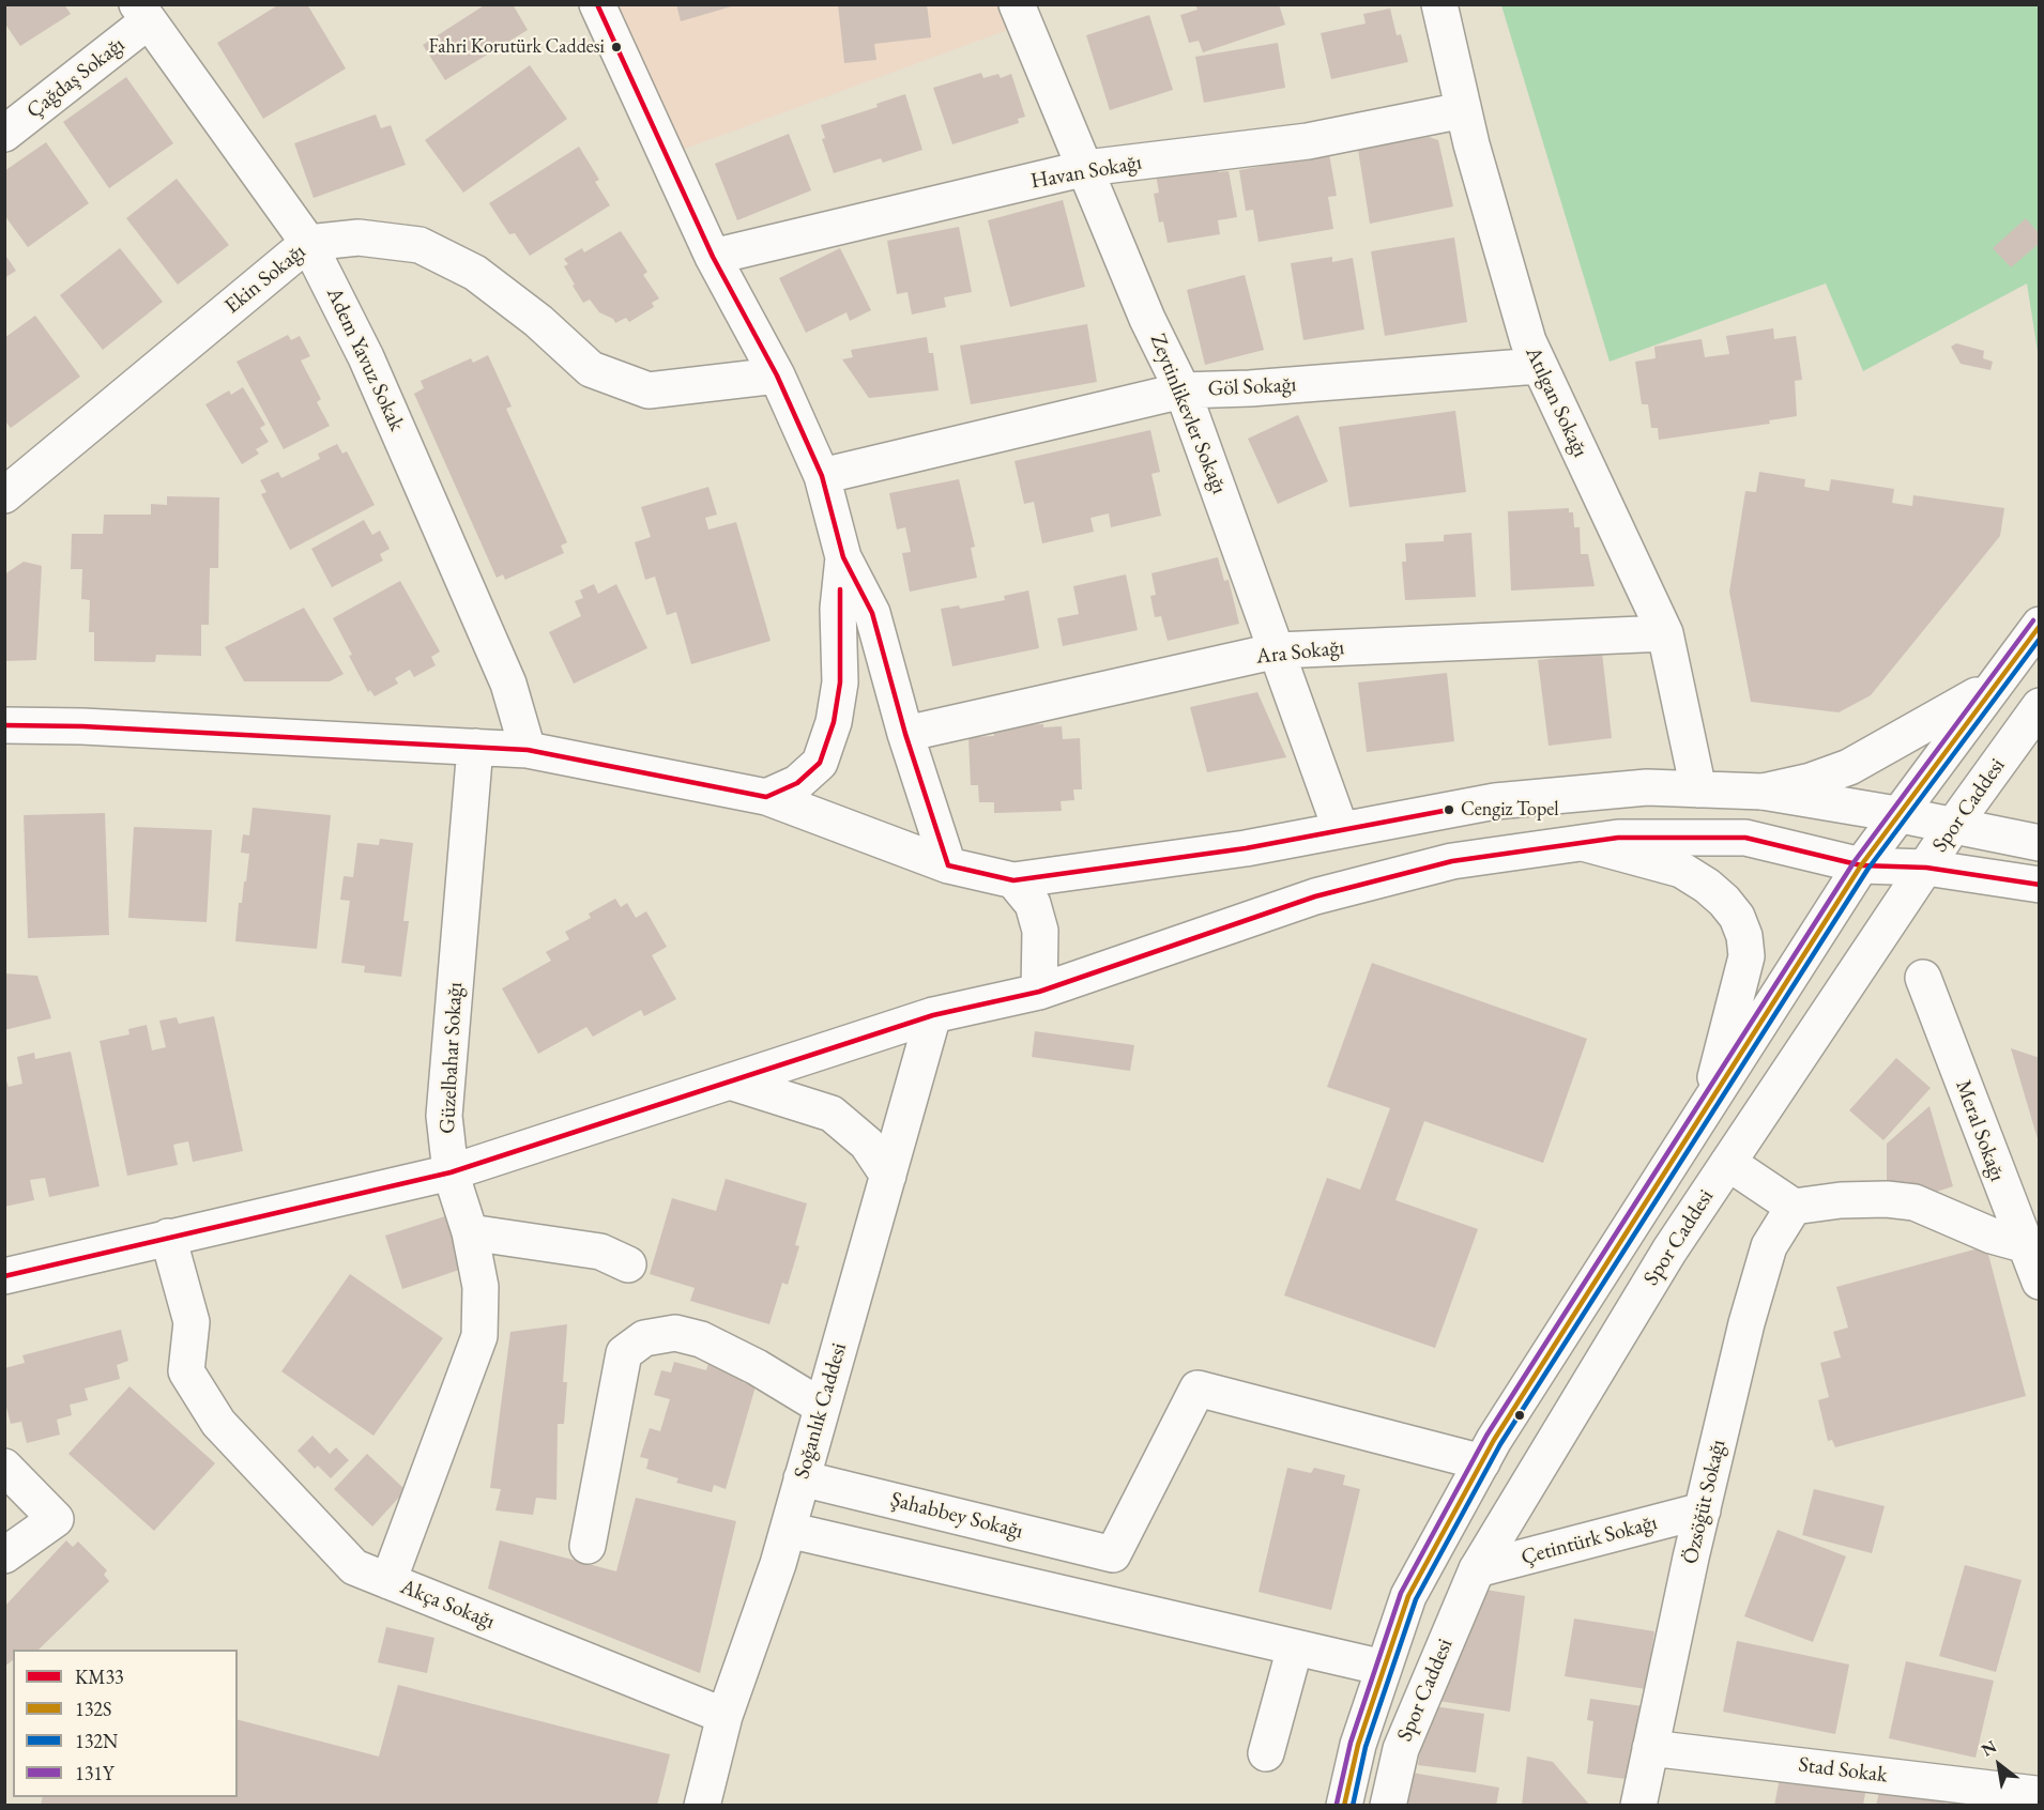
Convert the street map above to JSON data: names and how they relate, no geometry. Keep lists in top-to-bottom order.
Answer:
{
  "streets": {
    "street": [
      "Çağdaş Sokağı",
      "Havan Sokağı",
      "Ekin Sokağı",
      "Adem Yavuz Sokak",
      "Göl Sokağı",
      "Atılgan Sokağı",
      "Zeytinlikevler Sokağı",
      "Ara Sokağı",
      "Spor Caddesi",
      "Güzelbahar Sokağı",
      "Meral Sokağı",
      "Soğanlık Caddesi",
      "Özsöğüt Sokağı",
      "Şahabbey Sokağı",
      "Çetintürk Sokağı",
      "Akça Sokağı",
      "Stad Sokak"
    ]
  },
  "crossings": [
    ["Çağdaş Sokağı", "Adem Yavuz Sokak"],
    ["Havan Sokağı", "Atılgan Sokağı"],
    ["Havan Sokağı", "Zeytinlikevler Sokağı"],
    ["Ekin Sokağı", "Adem Yavuz Sokak"],
    ["Göl Sokağı", "Atılgan Sokağı"],
    ["Göl Sokağı", "Zeytinlikevler Sokağı"],
    ["Atılgan Sokağı", "Ara Sokağı"],
    ["Zeytinlikevler Sokağı", "Ara Sokağı"],
    ["Spor Caddesi", "Şahabbey Sokağı"],
    ["Spor Caddesi", "Çetintürk Sokağı"],
    ["Güzelbahar Sokağı", "Akça Sokağı"],
    ["Soğanlık Caddesi", "Şahabbey Sokağı"],
    ["Soğanlık Caddesi", "Akça Sokağı"],
    ["Özsöğüt Sokağı", "Çetintürk Sokağı"],
    ["Özsöğüt Sokağı", "Stad Sokak"]
  ],
  "places": ["Fahri Korutürk Caddesi", "Cengiz Topel"],
  "lines": [
    "transit line KM33",
    "transit line 131Y",
    "transit line 132S",
    "transit line 132N"
  ],
  "legend": [
    "KM33",
    "132S",
    "132N",
    "131Y"
  ],
  "north": "top left"
}
